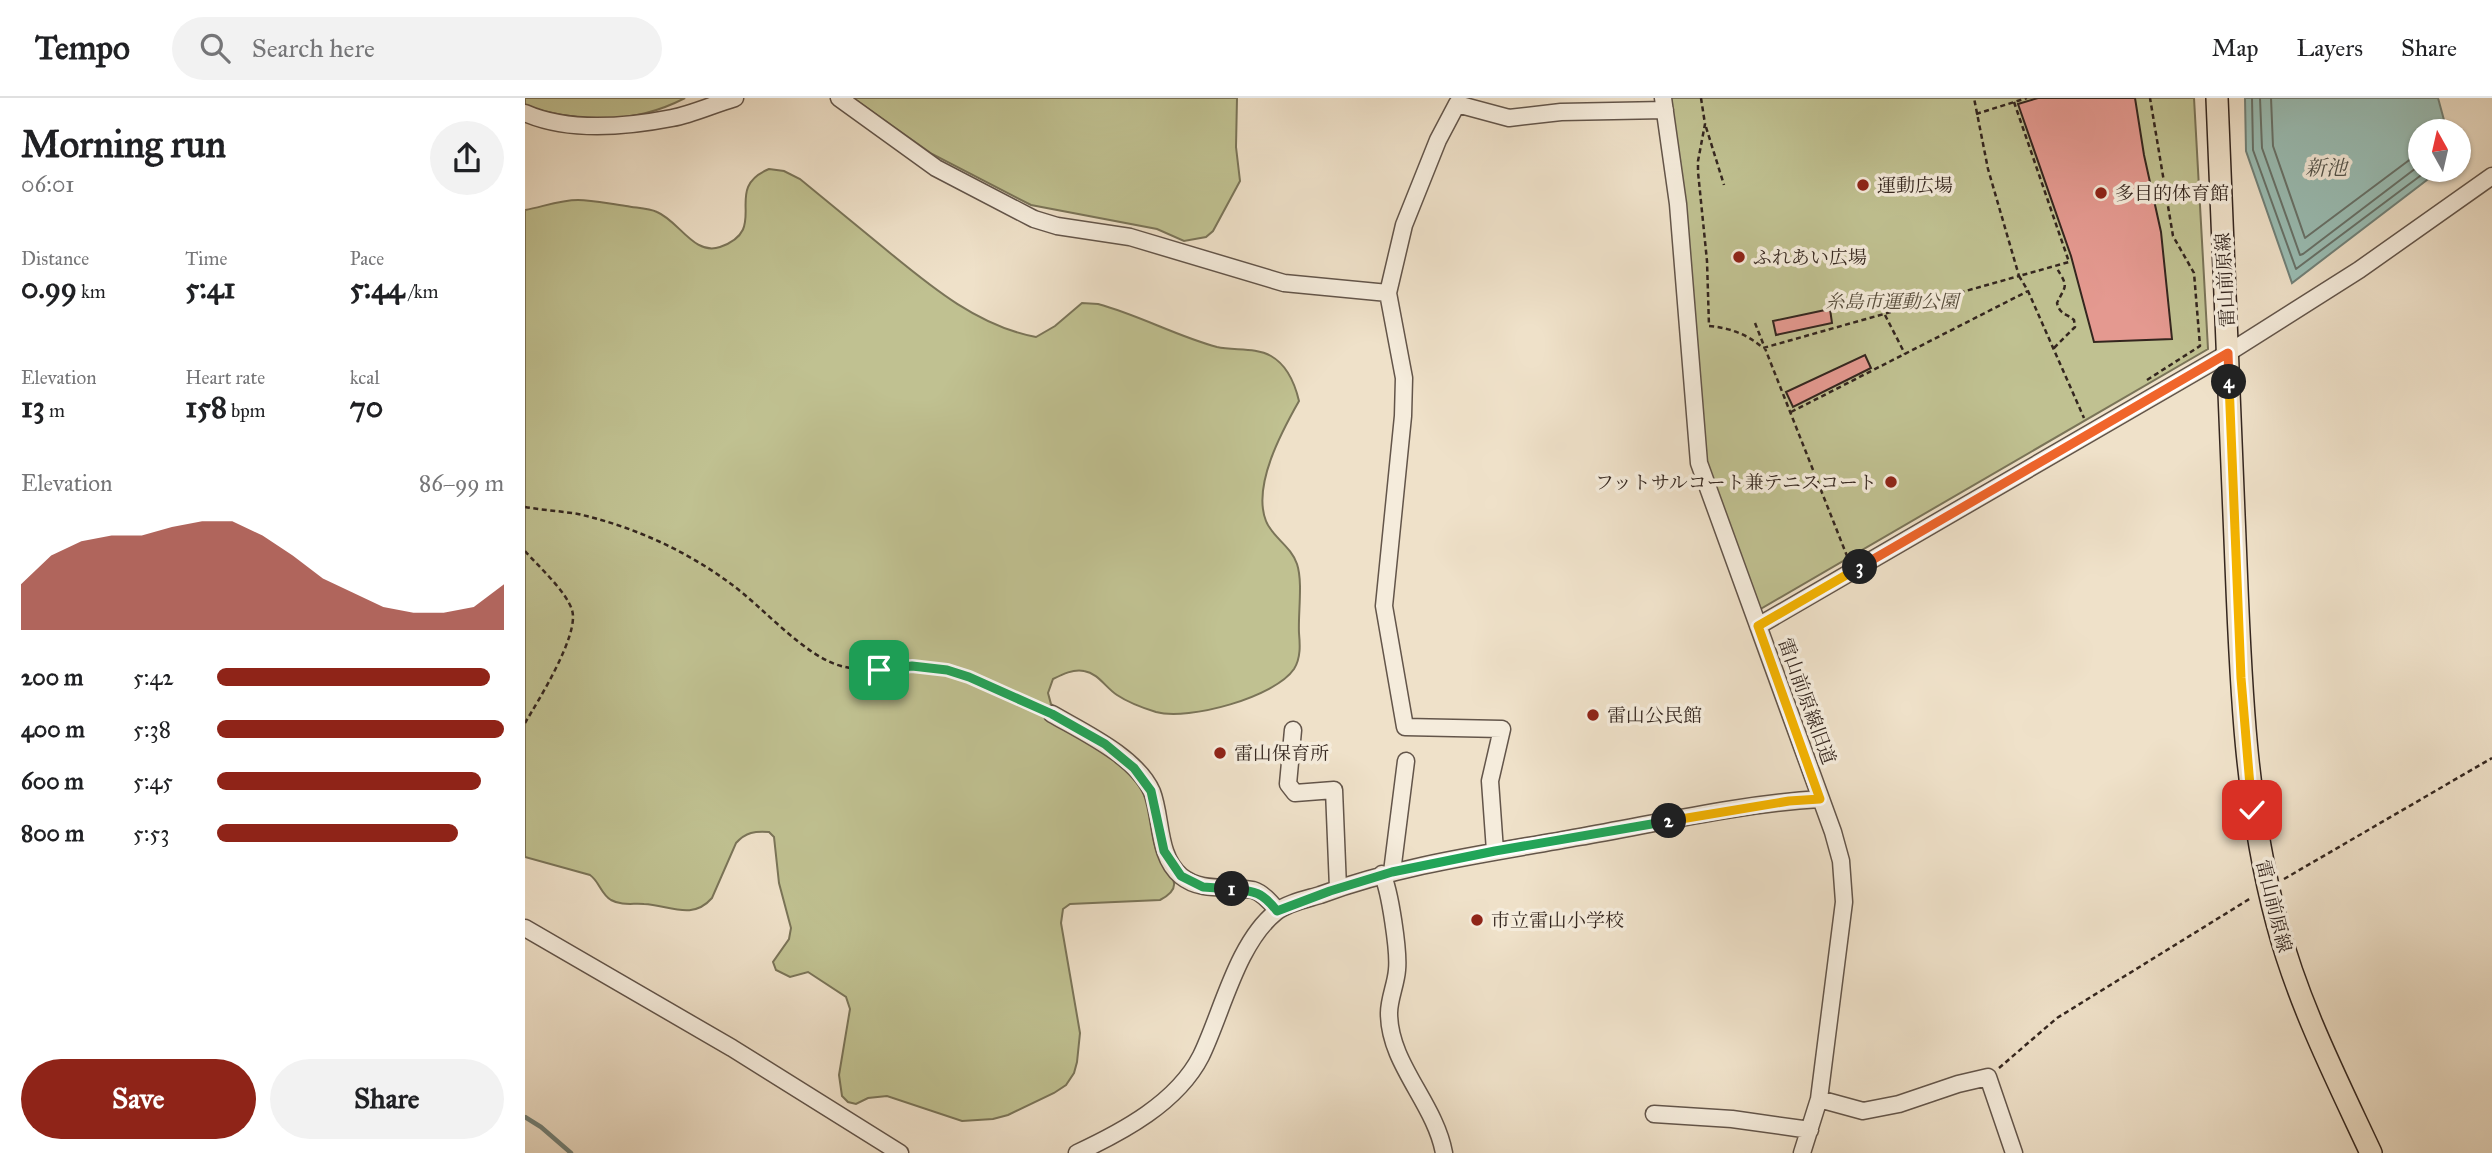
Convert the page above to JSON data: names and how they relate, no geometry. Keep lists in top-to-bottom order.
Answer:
{
  "streets": {
    "main road": ["雷山前原線"],
    "street": ["雷山前原線旧道"]
  },
  "water": ["新池"],
  "parks": ["糸島市運動公園"],
  "places": [
    "運動広場",
    "多目的体育館",
    "ふれあい広場",
    "フットサルコート兼テニスコート",
    "雷山公民館",
    "雷山保育所",
    "市立雷山小学校"
  ],
  "north": "top",
  "page": {
    "header": "Tempo",
    "search": "Search here",
    "nav": ["Map", "Layers", "Share"],
    "heading": ["Morning run", "06:01"],
    "stats": [
      ["Distance", "0.99 km"],
      ["Time", "5:41"],
      ["Pace", "5:44 /km"],
      ["Elevation", "13 m"],
      ["Heart rate", "158 bpm"],
      ["kcal", "70"]
    ],
    "pins": [
      "4",
      "3",
      "2",
      "1"
    ],
    "chart": ["Elevation", "86–99 m"],
    "list": [
      {
        "name": "200 m",
        "note": "5:42"
      },
      {
        "name": "400 m",
        "note": "5:38"
      },
      {
        "name": "600 m",
        "note": "5:45"
      },
      {
        "name": "800 m",
        "note": "5:53"
      }
    ],
    "buttons": ["Save", "Share"]
  }
}
